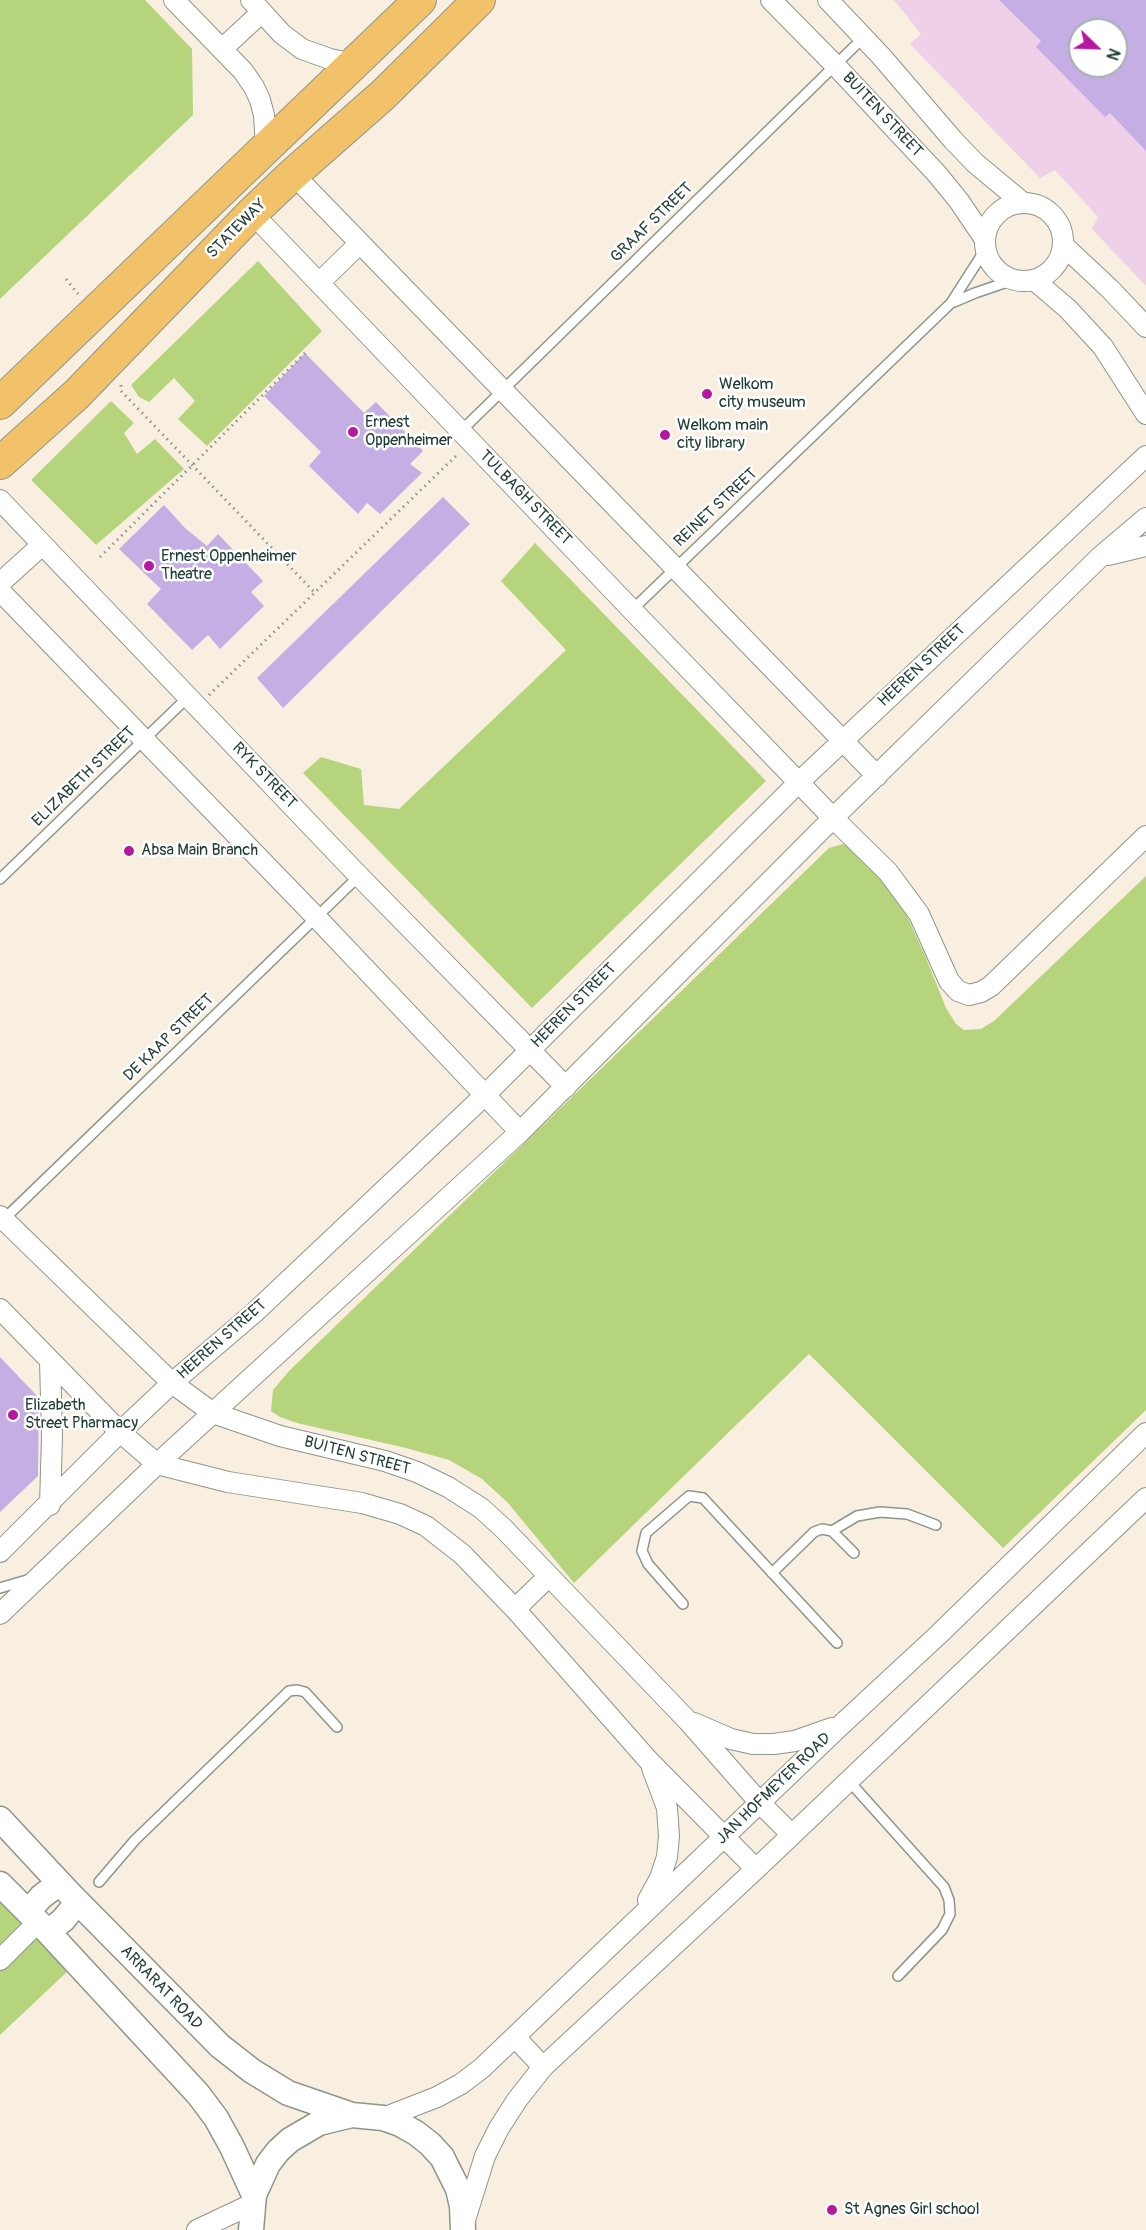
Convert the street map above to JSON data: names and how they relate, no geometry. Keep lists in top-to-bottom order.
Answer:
{
  "streets": {
    "main road": ["STATEWAY"],
    "street": [
      "BUITEN STREET",
      "TULBAGH STREET",
      "HEEREN STREET",
      "RYK STREET",
      "JAN HOFMEYER ROAD",
      "ARRARAT ROAD"
    ],
    "lane": [
      "GRAAF STREET",
      "REINET STREET",
      "ELIZABETH STREET",
      "DE KAAP STREET"
    ]
  },
  "crossings": [
    ["BUITEN STREET", "GRAAF STREET"],
    ["BUITEN STREET", "REINET STREET"],
    ["BUITEN STREET", "HEEREN STREET"],
    ["BUITEN STREET", "DE KAAP STREET"],
    ["BUITEN STREET", "JAN HOFMEYER ROAD"],
    ["GRAAF STREET", "TULBAGH STREET"],
    ["STATEWAY", "TULBAGH STREET"],
    ["TULBAGH STREET", "REINET STREET"],
    ["TULBAGH STREET", "HEEREN STREET"],
    ["HEEREN STREET", "RYK STREET"],
    ["RYK STREET", "ELIZABETH STREET"],
    ["RYK STREET", "DE KAAP STREET"]
  ],
  "places": [
    "Welkom city museum",
    "Ernest Oppenheimer",
    "Welkom main city library",
    "Ernest Oppenheimer Theatre",
    "Absa Main Branch",
    "Elizabeth Street Pharmacy",
    "St Agnes Girl school"
  ],
  "north": "bottom right"
}
